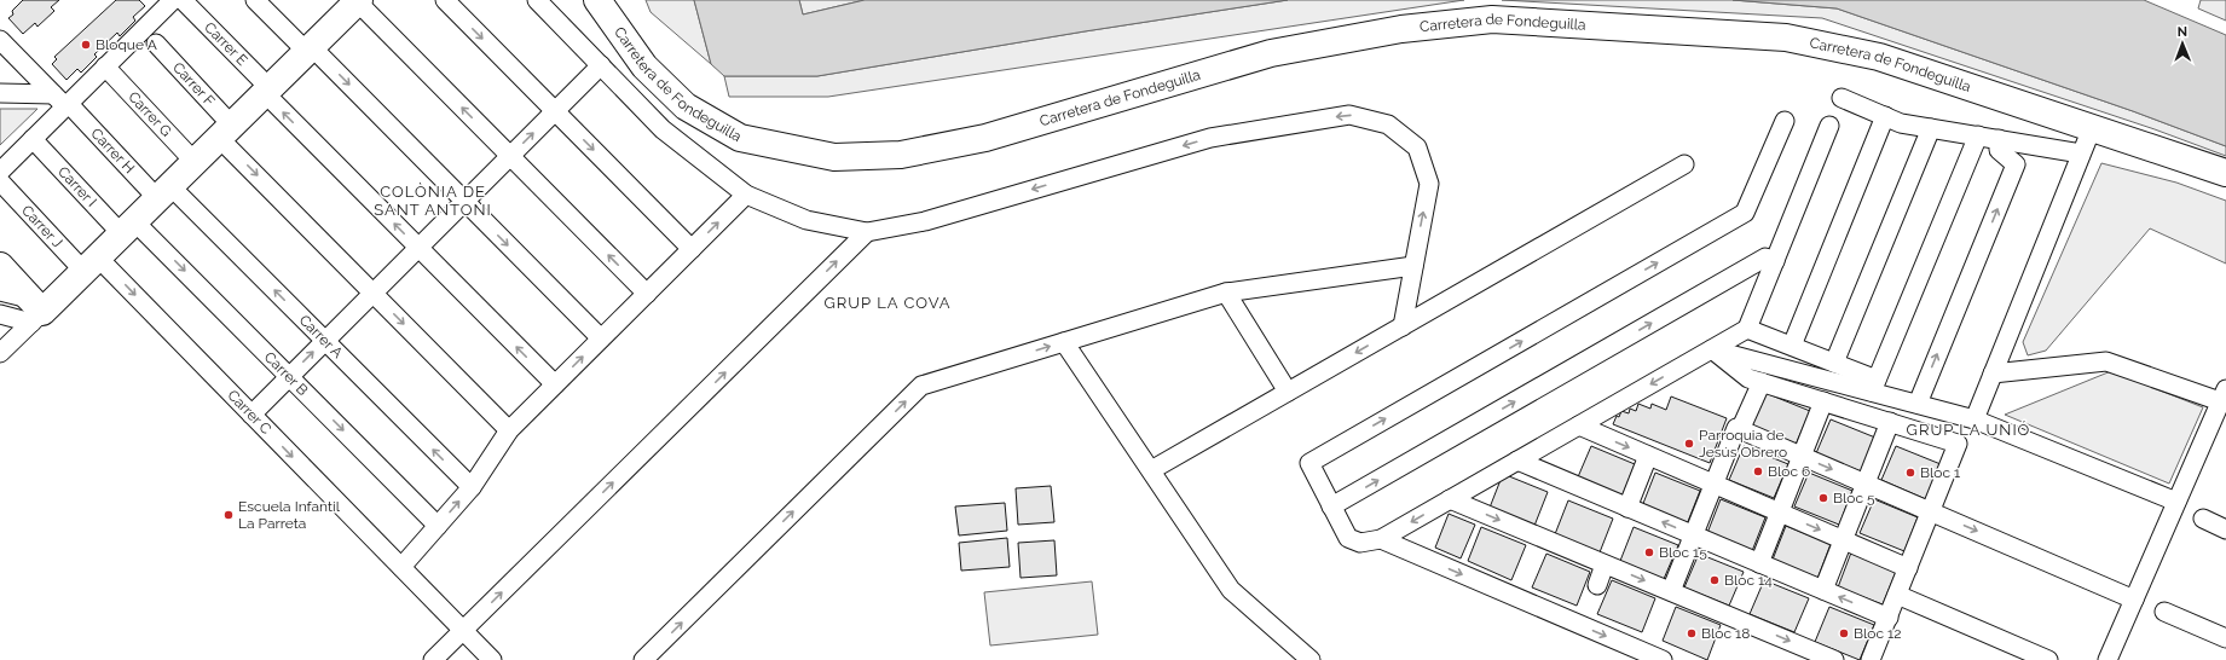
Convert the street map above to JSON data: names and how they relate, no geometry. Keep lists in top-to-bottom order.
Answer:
{
  "streets": {
    "main road": ["Carretera de Fondeguilla"],
    "street": [
      "Carrer E",
      "Carrer F",
      "Carrer G",
      "Carrer H",
      "Carrer I",
      "Carrer J",
      "Carrer A",
      "Carrer B",
      "Carrer C"
    ]
  },
  "crossings": [
    ["Carrer H", "Carrer A"],
    ["Carrer I", "Carrer B"],
    ["Carrer J", "Carrer C"]
  ],
  "one_way": ["Carrer A", "Carrer B", "Carrer C"],
  "districts": ["COLÒNIA DE SANT ANTONI", "GRUP LA COVA", "GRUP LA UNIÓ"],
  "places": [
    "Bloque A",
    "Parroquia de Jesús Obrero",
    "Bloc 6",
    "Bloc 1",
    "Bloc 5",
    "Escuela Infantil La Parreta",
    "Bloc 15",
    "Bloc 14",
    "Bloc 18",
    "Bloc 12"
  ],
  "north": "top"
}
